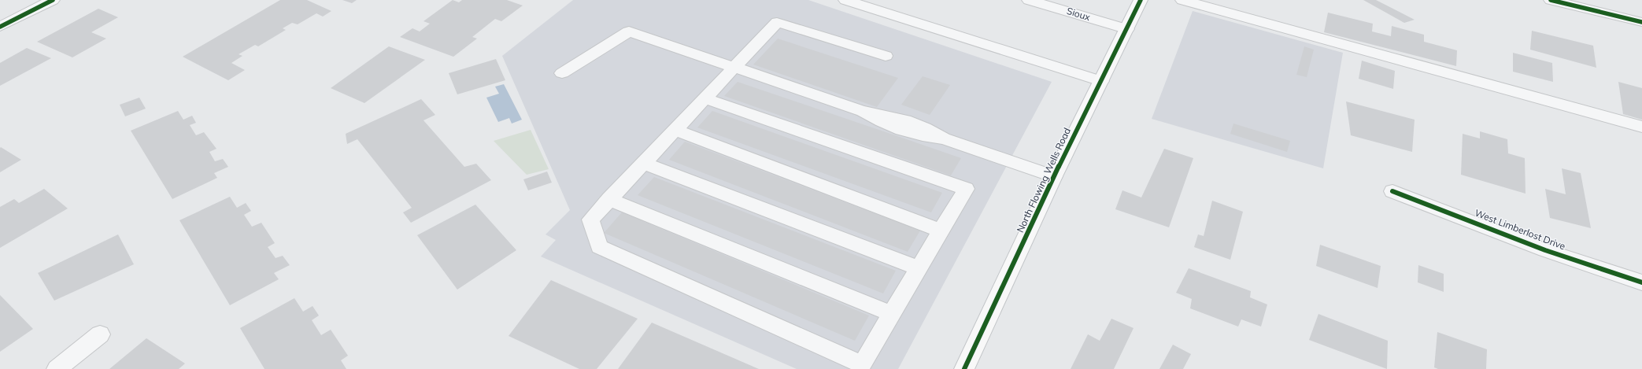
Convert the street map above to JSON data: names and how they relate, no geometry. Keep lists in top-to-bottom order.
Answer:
{
  "streets": {
    "main road": ["North Flowing Wells Road"],
    "street": ["Sioux", "West Limberlost Drive"]
  },
  "crossings": [
    ["Sioux", "North Flowing Wells Road"]
  ]
}
